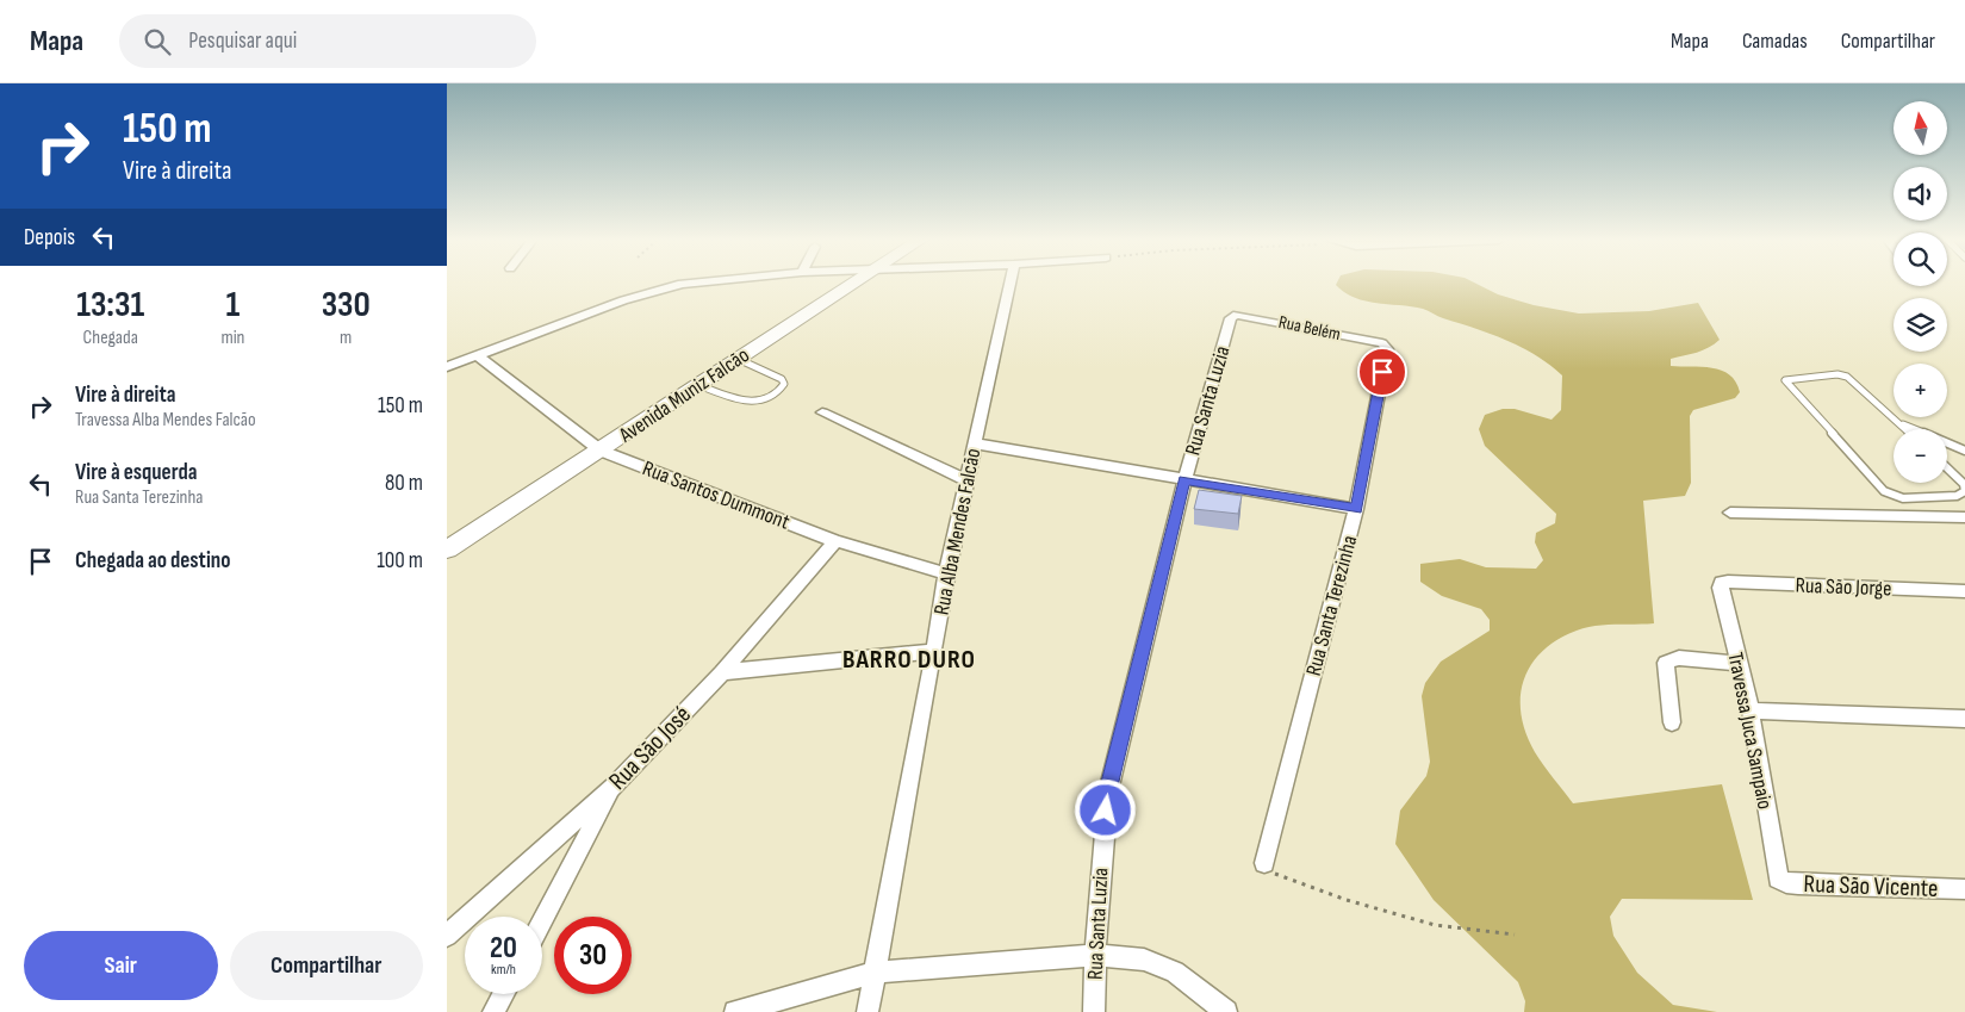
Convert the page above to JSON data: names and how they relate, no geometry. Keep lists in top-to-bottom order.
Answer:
{
  "streets": {
    "main road": ["Avenida Muniz Falcão"],
    "street": [
      "Rua Belém",
      "Rua Santa Luzia",
      "Rua Santos Dummont",
      "Rua Alba Mendes Falcão",
      "Rua São Jorge",
      "Rua Santa Terezinha",
      "Travessa Juca Sampaio",
      "Rua São José",
      "Rua São Vicente"
    ]
  },
  "crossings": [
    ["Rua Belém", "Rua Santa Luzia"],
    ["Rua Belém", "Rua Santa Terezinha"],
    ["Avenida Muniz Falcão", "Rua Santos Dummont"],
    ["Rua Santos Dummont", "Rua Alba Mendes Falcão"],
    ["Rua Santos Dummont", "Rua São José"],
    ["Rua São Jorge", "Travessa Juca Sampaio"],
    ["Travessa Juca Sampaio", "Rua São Vicente"]
  ],
  "districts": ["BARRO DURO"],
  "north": "top",
  "page": {
    "header": "Mapa",
    "search": "Pesquisar aqui",
    "nav": ["Mapa", "Camadas", "Compartilhar"],
    "turn": ["150 m", "Vire à direita"],
    "map_buttons": ["+", "−"],
    "then": "Depois",
    "eta": [
      "13:31",
      "Chegada",
      "1",
      "min",
      "330",
      "m"
    ],
    "list": [
      {
        "name": "Vire à direita",
        "note": "Travessa Alba Mendes Falcão",
        "value": "150 m"
      },
      {
        "name": "Vire à esquerda",
        "note": "Rua Santa Terezinha",
        "value": "80 m"
      },
      {
        "name": "Chegada ao destino",
        "value": "100 m"
      }
    ],
    "speed": "20 km/h",
    "limit": "30",
    "buttons": ["Sair", "Compartilhar"]
  }
}
